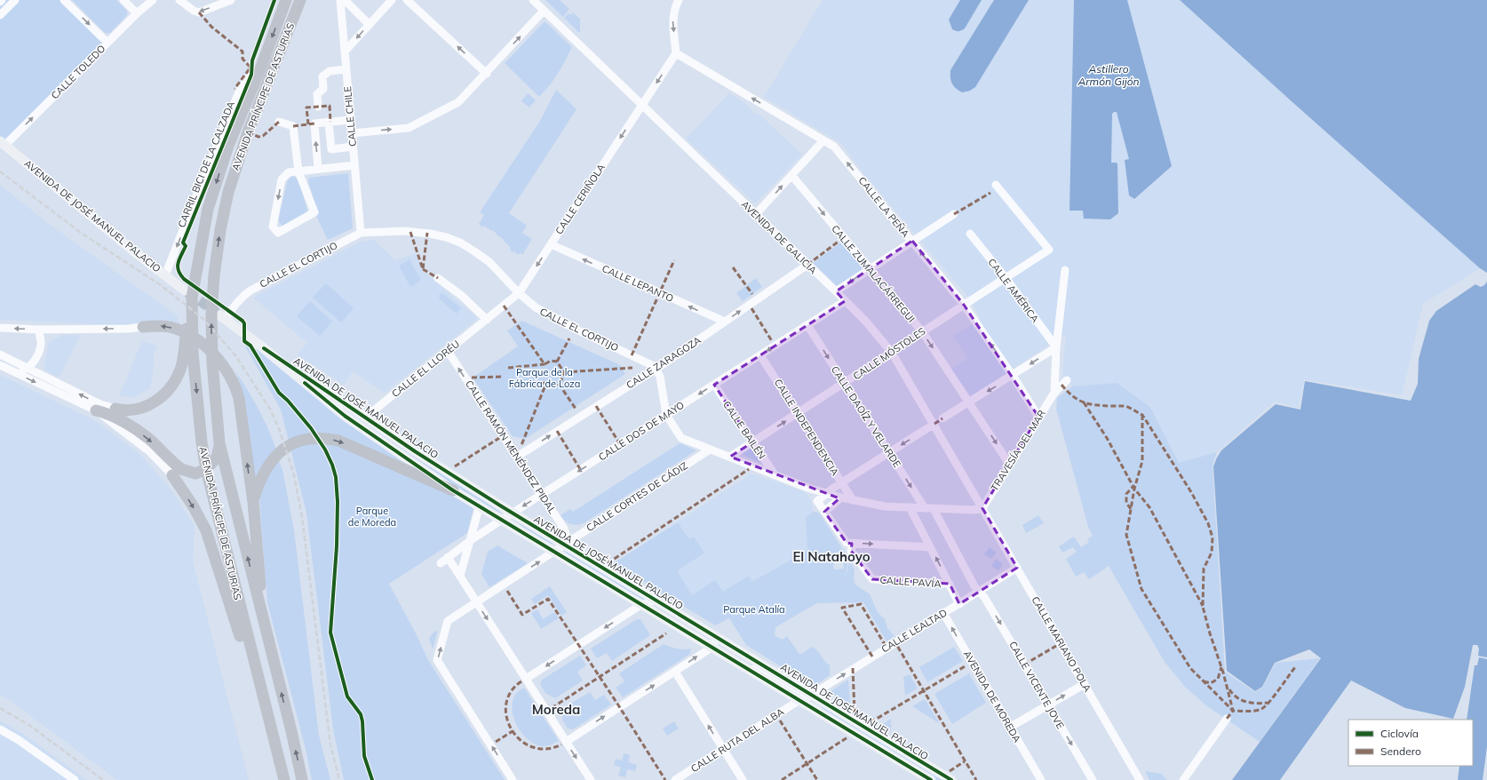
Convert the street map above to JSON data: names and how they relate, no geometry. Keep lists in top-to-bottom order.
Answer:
{
  "streets": {
    "highway": ["AVENIDA PRÍNCIPE DE ASTURIAS"],
    "main road": ["AVENIDA DE JOSÉ MANUEL PALACIO"],
    "street": [
      "CALLE TOLEDO",
      "CALLE CHILE",
      "CALLE CERIÑOLA",
      "CALLE LA PEÑA",
      "AVENIDA DE GALICIA",
      "CALLE EL CORTIJO",
      "CALLE ZUMALACÁRREGUI",
      "CALLE LEPANTO",
      "CALLE AMÉRICA",
      "CALLE MÓSTOLES",
      "CALLE ZARAGOZA",
      "CALLE EL LLORÉU",
      "CALLE DAOÍZ Y VELARDE",
      "CALLE INDEPENDENCIA",
      "CALLE BAILÉN",
      "CALLE DOS DE MAYO",
      "CALLE RAMÓN MENÉNDEZ PIDAL",
      "TRAVESÍA DEL MAR",
      "CALLE CORTES DE CÁDIZ",
      "CALLE PAVÍA",
      "CALLE LEALTAD",
      "CALLE MARIANO POLA",
      "CALLE VICENTE JOVE",
      "AVENIDA DE MOREDA",
      "CALLE RUTA DEL ALBA"
    ],
    "cycle path": ["CARRIL BICI DE LA CALZADA"]
  },
  "crossings": [
    ["CALLE TOLEDO", "AVENIDA DE JOSÉ MANUEL PALACIO"],
    ["AVENIDA PRÍNCIPE DE ASTURIAS", "AVENIDA DE JOSÉ MANUEL PALACIO"],
    ["CALLE CHILE", "CALLE EL CORTIJO"],
    ["CALLE CERIÑOLA", "CALLE LA PEÑA"],
    ["CALLE CERIÑOLA", "AVENIDA DE GALICIA"],
    ["CALLE CERIÑOLA", "CALLE EL CORTIJO"],
    ["CALLE CERIÑOLA", "CALLE LEPANTO"],
    ["CALLE CERIÑOLA", "CALLE EL LLORÉU"],
    ["CALLE LA PEÑA", "CALLE MÓSTOLES"],
    ["CALLE LA PEÑA", "TRAVESÍA DEL MAR"],
    ["AVENIDA DE JOSÉ MANUEL PALACIO", "CALLE EL CORTIJO"],
    ["AVENIDA DE JOSÉ MANUEL PALACIO", "CALLE EL LLORÉU"],
    ["AVENIDA DE JOSÉ MANUEL PALACIO", "CALLE DOS DE MAYO"],
    ["AVENIDA DE JOSÉ MANUEL PALACIO", "CALLE RAMÓN MENÉNDEZ PIDAL"],
    ["AVENIDA DE JOSÉ MANUEL PALACIO", "CALLE CORTES DE CÁDIZ"],
    ["AVENIDA DE JOSÉ MANUEL PALACIO", "CALLE LEALTAD"],
    ["AVENIDA DE JOSÉ MANUEL PALACIO", "CALLE RUTA DEL ALBA"],
    ["AVENIDA DE GALICIA", "CALLE MÓSTOLES"],
    ["AVENIDA DE GALICIA", "CALLE ZARAGOZA"],
    ["AVENIDA DE GALICIA", "CALLE DOS DE MAYO"],
    ["AVENIDA DE GALICIA", "TRAVESÍA DEL MAR"],
    ["AVENIDA DE GALICIA", "CALLE MARIANO POLA"],
    ["CALLE EL CORTIJO", "CALLE ZARAGOZA"],
    ["CALLE EL CORTIJO", "CALLE EL LLORÉU"],
    ["CALLE ZUMALACÁRREGUI", "CALLE MÓSTOLES"],
    ["CALLE ZUMALACÁRREGUI", "TRAVESÍA DEL MAR"],
    ["CALLE LEPANTO", "CALLE ZARAGOZA"],
    ["CALLE AMÉRICA", "CALLE MÓSTOLES"],
    ["CALLE MÓSTOLES", "CALLE DAOÍZ Y VELARDE"],
    ["CALLE MÓSTOLES", "CALLE INDEPENDENCIA"],
    ["CALLE MÓSTOLES", "CALLE BAILÉN"],
    ["CALLE ZARAGOZA", "CALLE RAMÓN MENÉNDEZ PIDAL"],
    ["CALLE EL LLORÉU", "CALLE RAMÓN MENÉNDEZ PIDAL"],
    ["CALLE DAOÍZ Y VELARDE", "CALLE DOS DE MAYO"],
    ["CALLE DAOÍZ Y VELARDE", "CALLE LEALTAD"],
    ["CALLE DAOÍZ Y VELARDE", "CALLE VICENTE JOVE"],
    ["CALLE INDEPENDENCIA", "CALLE DOS DE MAYO"],
    ["CALLE BAILÉN", "CALLE DOS DE MAYO"],
    ["CALLE DOS DE MAYO", "CALLE RAMÓN MENÉNDEZ PIDAL"],
    ["CALLE RAMÓN MENÉNDEZ PIDAL", "CALLE CORTES DE CÁDIZ"],
    ["TRAVESÍA DEL MAR", "CALLE MARIANO POLA"],
    ["CALLE LEALTAD", "CALLE MARIANO POLA"],
    ["CALLE LEALTAD", "CALLE VICENTE JOVE"],
    ["CALLE LEALTAD", "AVENIDA DE MOREDA"]
  ],
  "one_way": [
    "CALLE TOLEDO",
    "CALLE CERIÑOLA",
    "CALLE LA PEÑA",
    "CALLE ZUMALACÁRREGUI",
    "CALLE LEPANTO",
    "CALLE ZARAGOZA",
    "CALLE DAOÍZ Y VELARDE",
    "CALLE DOS DE MAYO",
    "CALLE RAMÓN MENÉNDEZ PIDAL",
    "CALLE LEALTAD",
    "CALLE VICENTE JOVE",
    "AVENIDA DE MOREDA"
  ],
  "districts": ["El Natahoyo", "Moreda"],
  "water": ["Astillero Armón Gijón"],
  "parks": ["Parque de la Fábrica de Loza", "Parque de Moreda", "Parque Atalía"],
  "legend": ["Ciclovía", "Sendero"]
}
